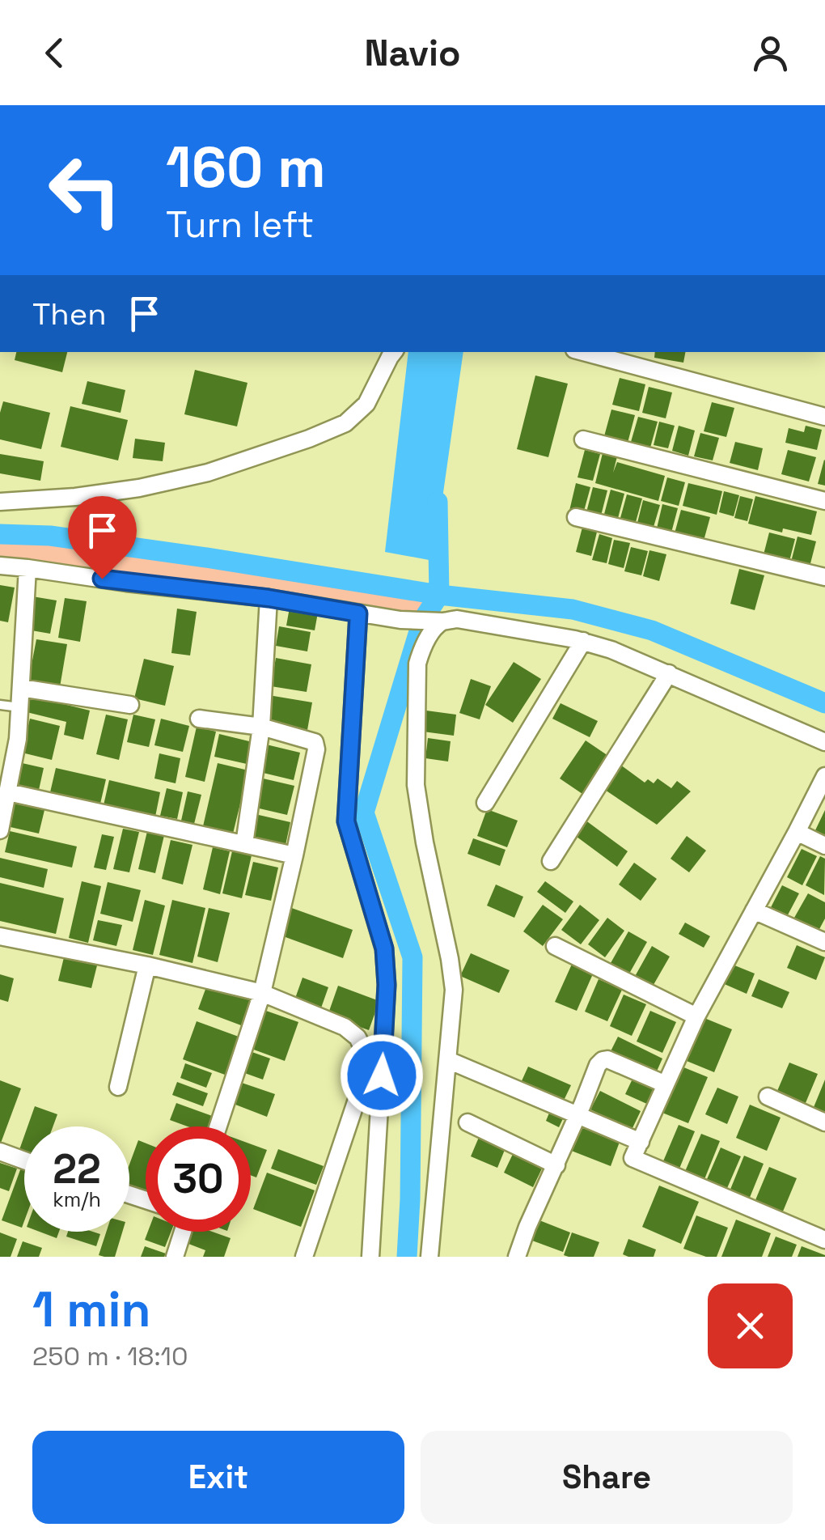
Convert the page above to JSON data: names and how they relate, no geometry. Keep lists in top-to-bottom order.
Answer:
{
  "page": {
    "header": "Navio",
    "turn": ["160 m", "Turn left"],
    "then": "Then",
    "speed": "22 km/h",
    "limit": "30",
    "heading": ["1 min", "250 m · 18:10"],
    "buttons": ["Exit", "Share"]
  }
}
